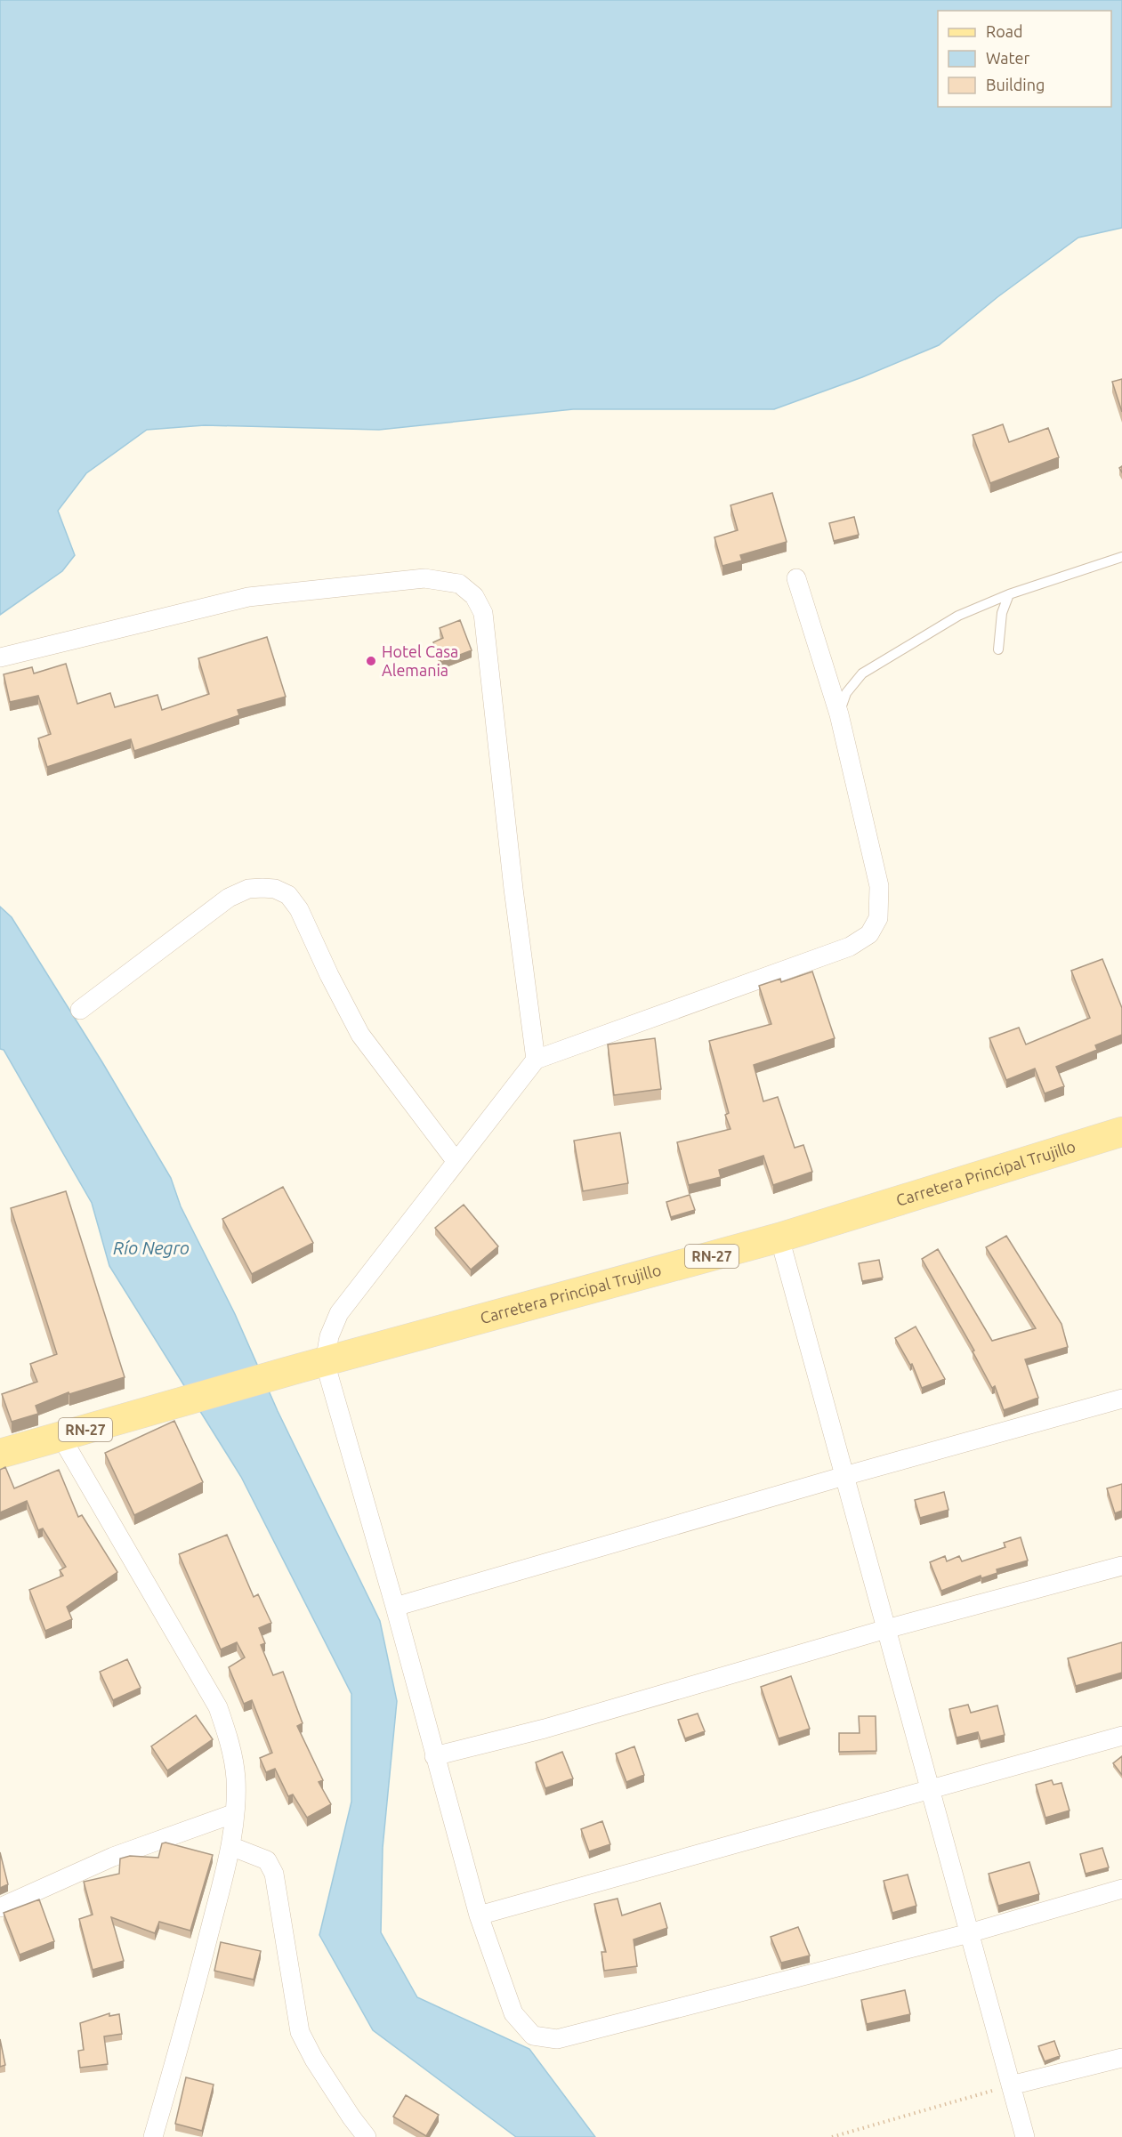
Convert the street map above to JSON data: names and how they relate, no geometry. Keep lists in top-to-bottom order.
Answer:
{
  "streets": {
    "main road": ["Carretera Principal Trujillo", "RN-27"]
  },
  "crossings": [
    ["Carretera Principal Trujillo", "RN-27"]
  ],
  "water": ["Río Negro"],
  "places": ["Hotel Casa Alemania"],
  "legend": ["Road", "Water", "Building"]
}
